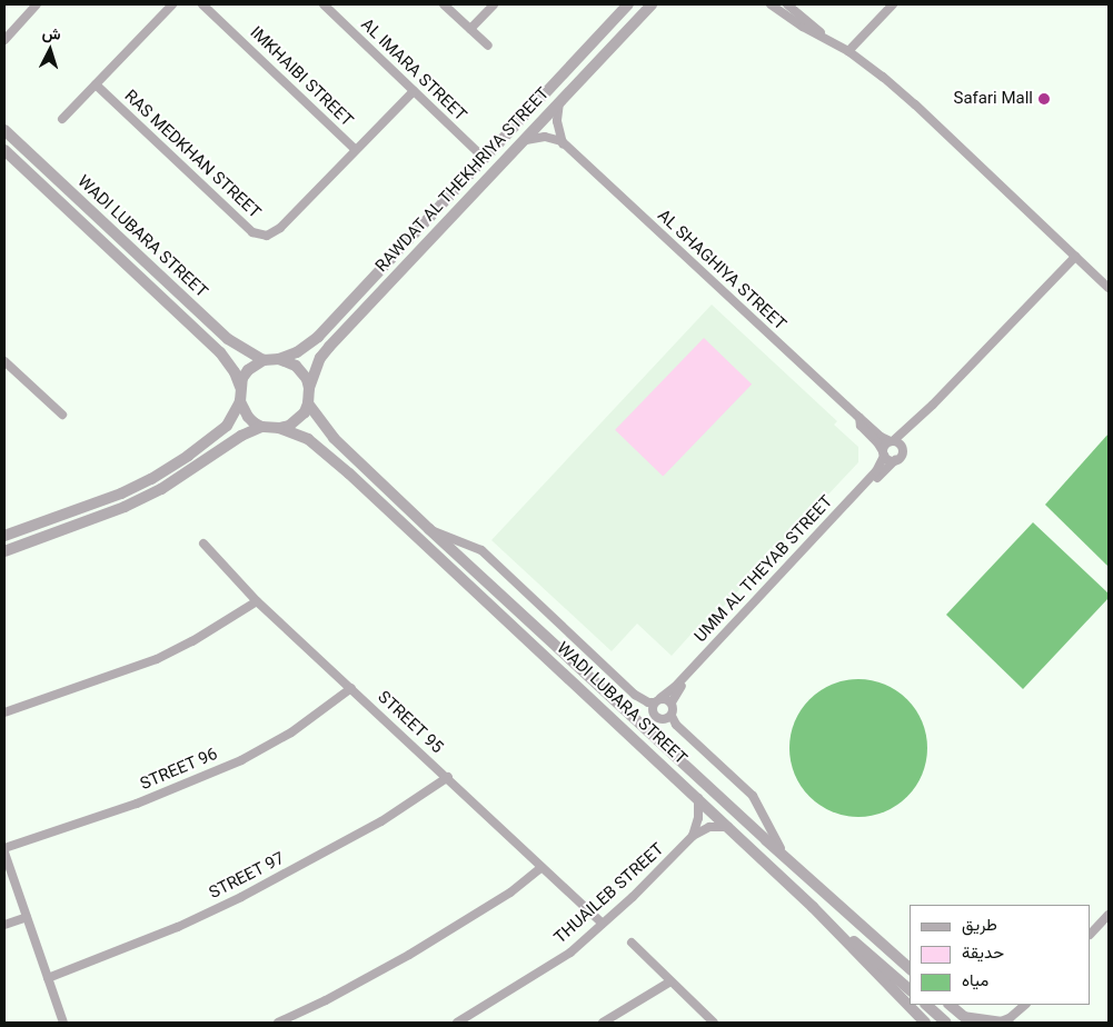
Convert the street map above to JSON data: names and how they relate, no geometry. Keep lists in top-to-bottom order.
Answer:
{
  "streets": {
    "street": [
      "AL IMARA STREET",
      "IMKHAIBI STREET",
      "RAS MEDKHAN STREET",
      "RAWDAT AL THEKHRIYA STREET",
      "WADI LUBARA STREET",
      "AL SHAGHIYA STREET",
      "UMM AL THEYAB STREET",
      "STREET 95",
      "STREET 96",
      "STREET 97",
      "THUAILEB STREET"
    ]
  },
  "crossings": [
    ["AL IMARA STREET", "RAS MEDKHAN STREET"],
    ["AL IMARA STREET", "RAWDAT AL THEKHRIYA STREET"],
    ["IMKHAIBI STREET", "RAS MEDKHAN STREET"],
    ["RAWDAT AL THEKHRIYA STREET", "WADI LUBARA STREET"],
    ["WADI LUBARA STREET", "THUAILEB STREET"],
    ["AL SHAGHIYA STREET", "UMM AL THEYAB STREET"],
    ["STREET 95", "STREET 96"],
    ["STREET 95", "STREET 97"],
    ["STREET 95", "THUAILEB STREET"]
  ],
  "places": ["Safari Mall"],
  "legend": ["طريق", "حديقة", "مياه"],
  "north": "top"
}
